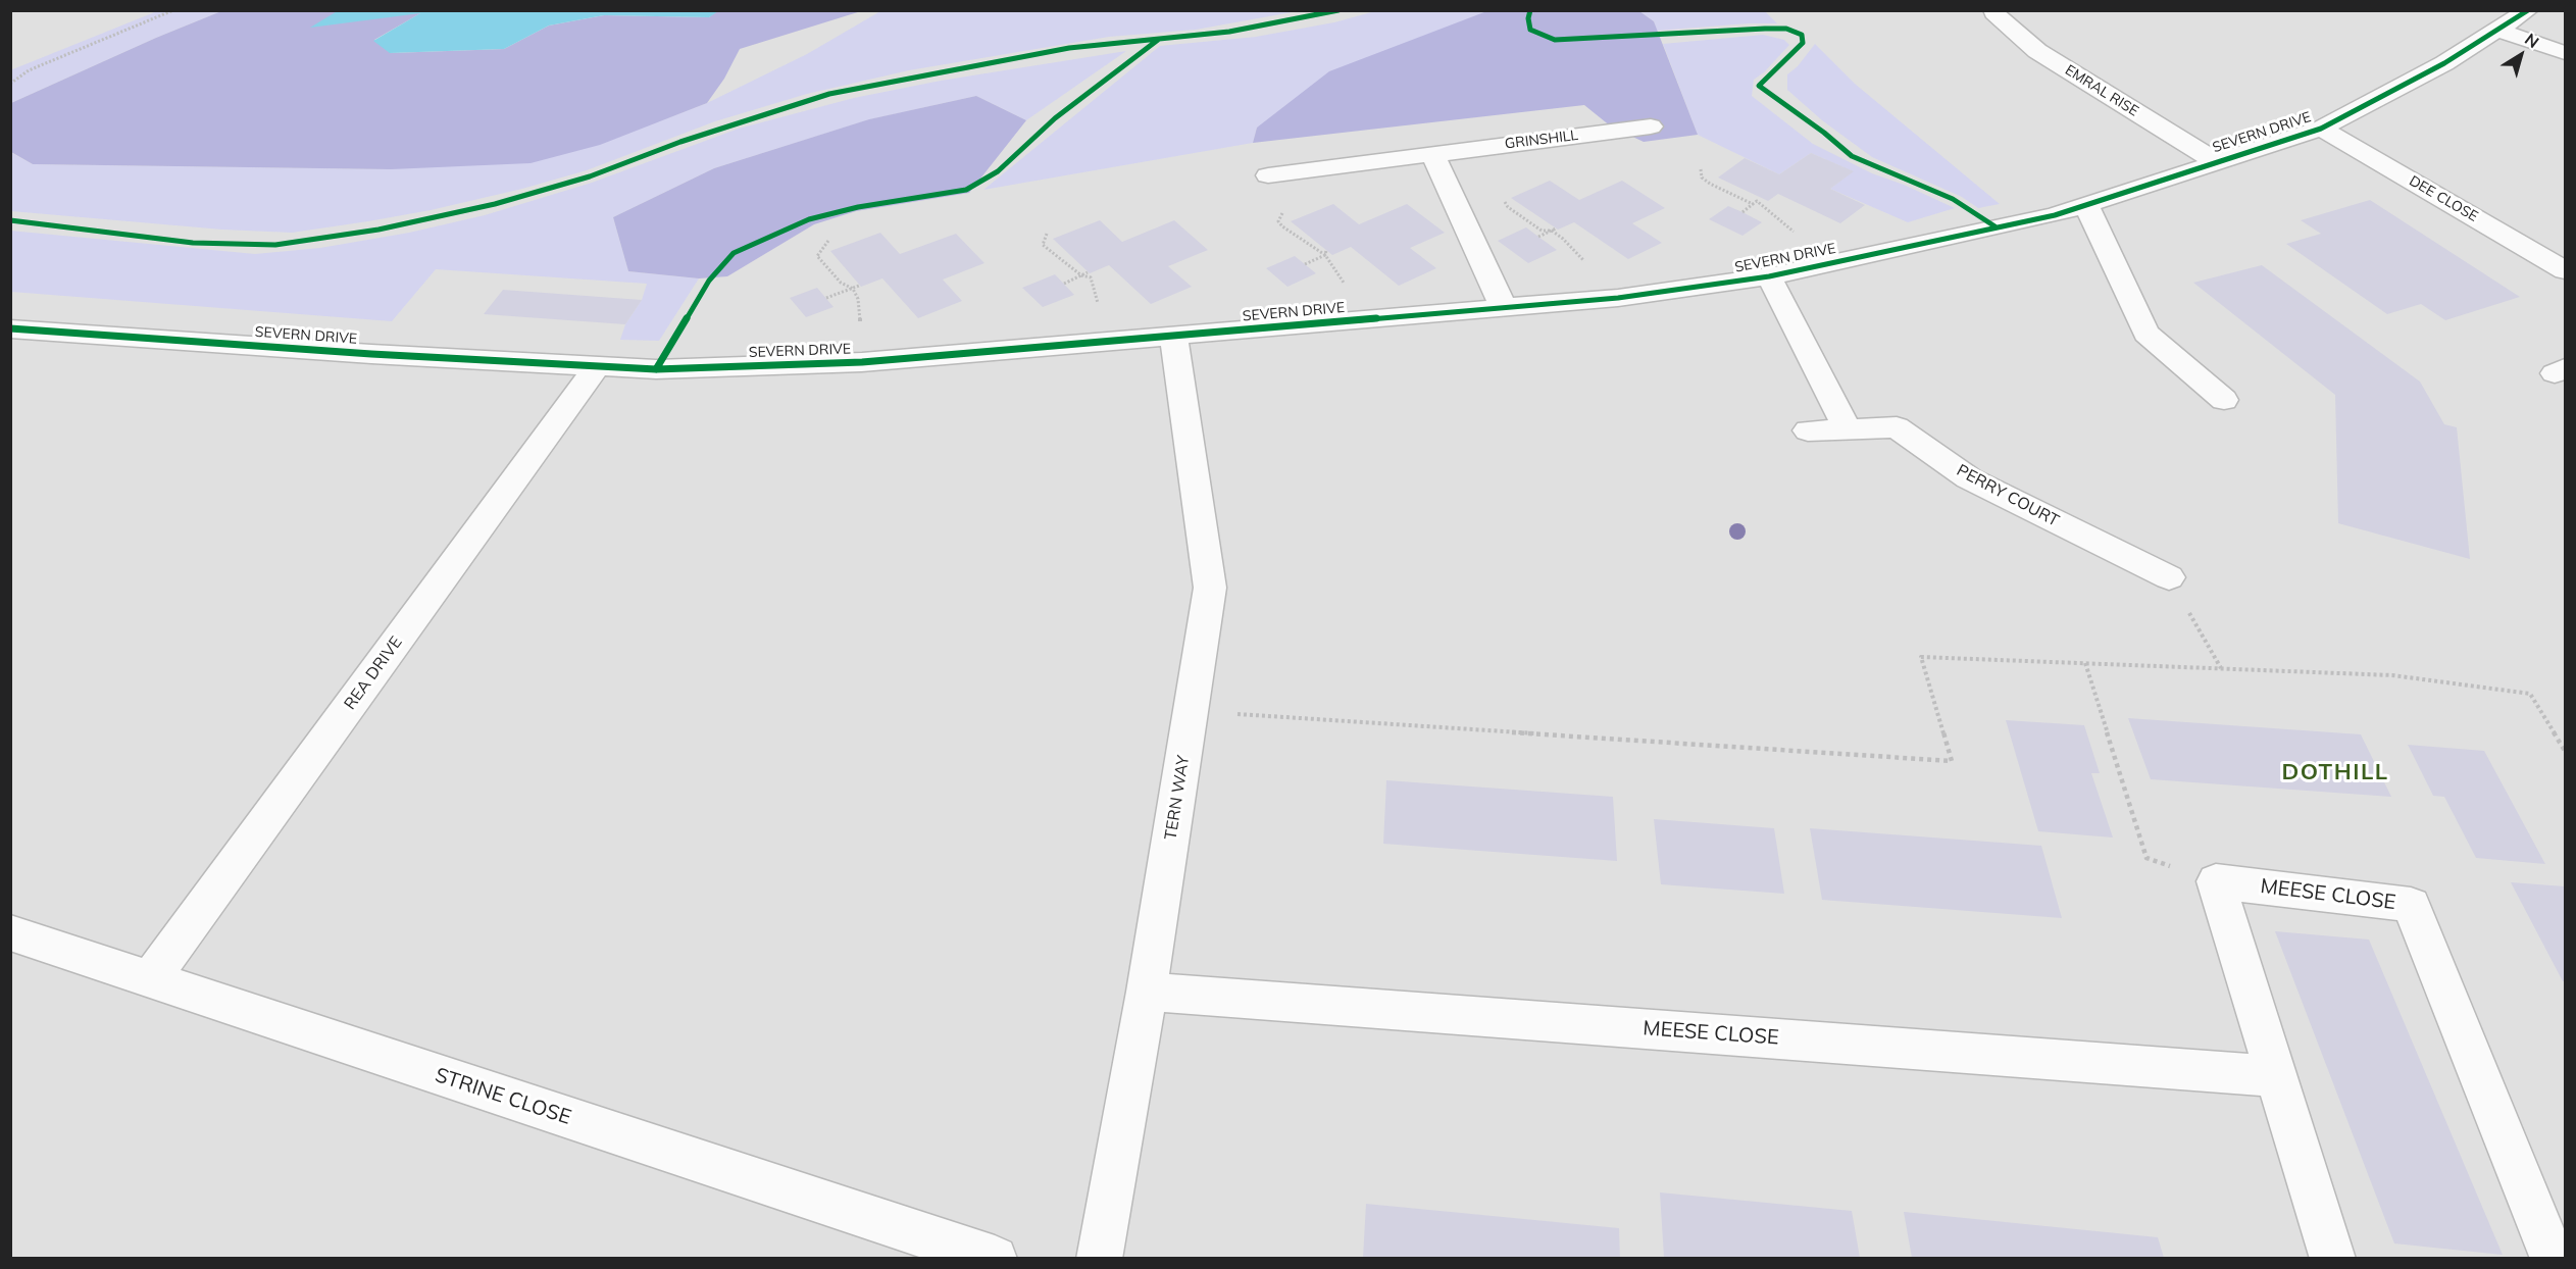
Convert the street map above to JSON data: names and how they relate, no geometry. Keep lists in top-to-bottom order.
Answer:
{
  "streets": {
    "street": [
      "EMRAL RISE",
      "SEVERN DRIVE",
      "GRINSHILL",
      "DEE CLOSE",
      "PERRY COURT",
      "REA DRIVE",
      "TERN WAY",
      "MEESE CLOSE",
      "STRINE CLOSE"
    ]
  },
  "crossings": [
    ["EMRAL RISE", "SEVERN DRIVE"],
    ["SEVERN DRIVE", "DEE CLOSE"],
    ["SEVERN DRIVE", "REA DRIVE"],
    ["SEVERN DRIVE", "TERN WAY"],
    ["REA DRIVE", "STRINE CLOSE"],
    ["TERN WAY", "MEESE CLOSE"]
  ],
  "districts": ["DOTHILL"],
  "north": "top right"
}
